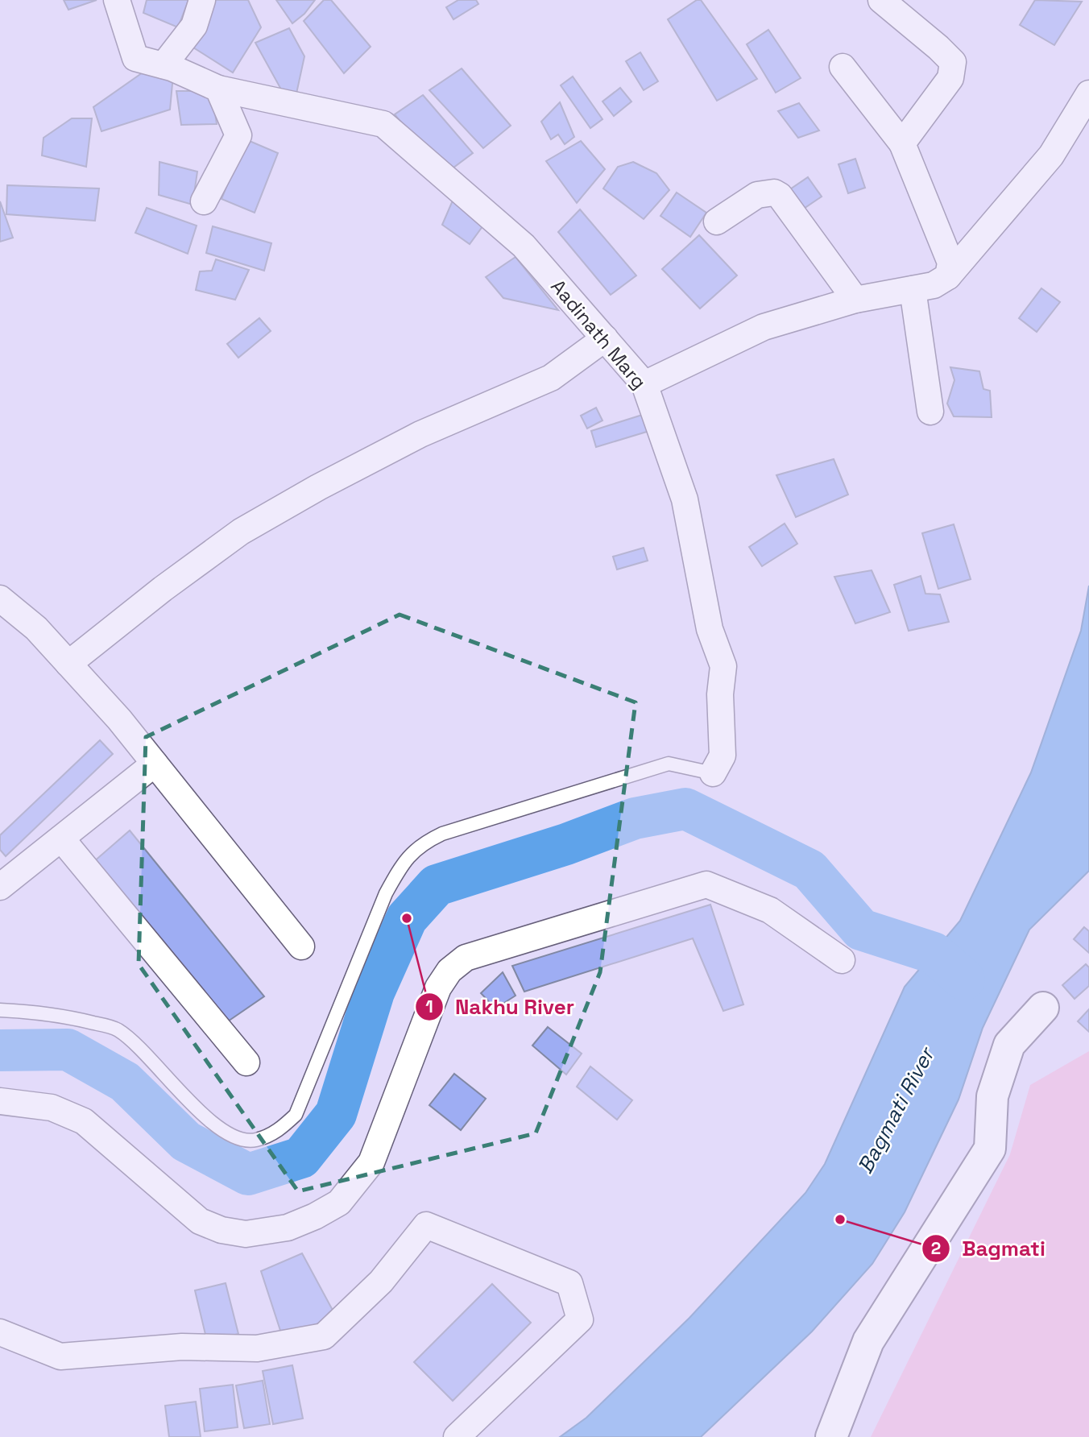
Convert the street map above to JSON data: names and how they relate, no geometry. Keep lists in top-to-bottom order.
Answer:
{
  "streets": {
    "street": ["Aadinath Marg"]
  },
  "water": ["Bagmati River"],
  "places": ["Nakhu River", "Bagmati"]
}
